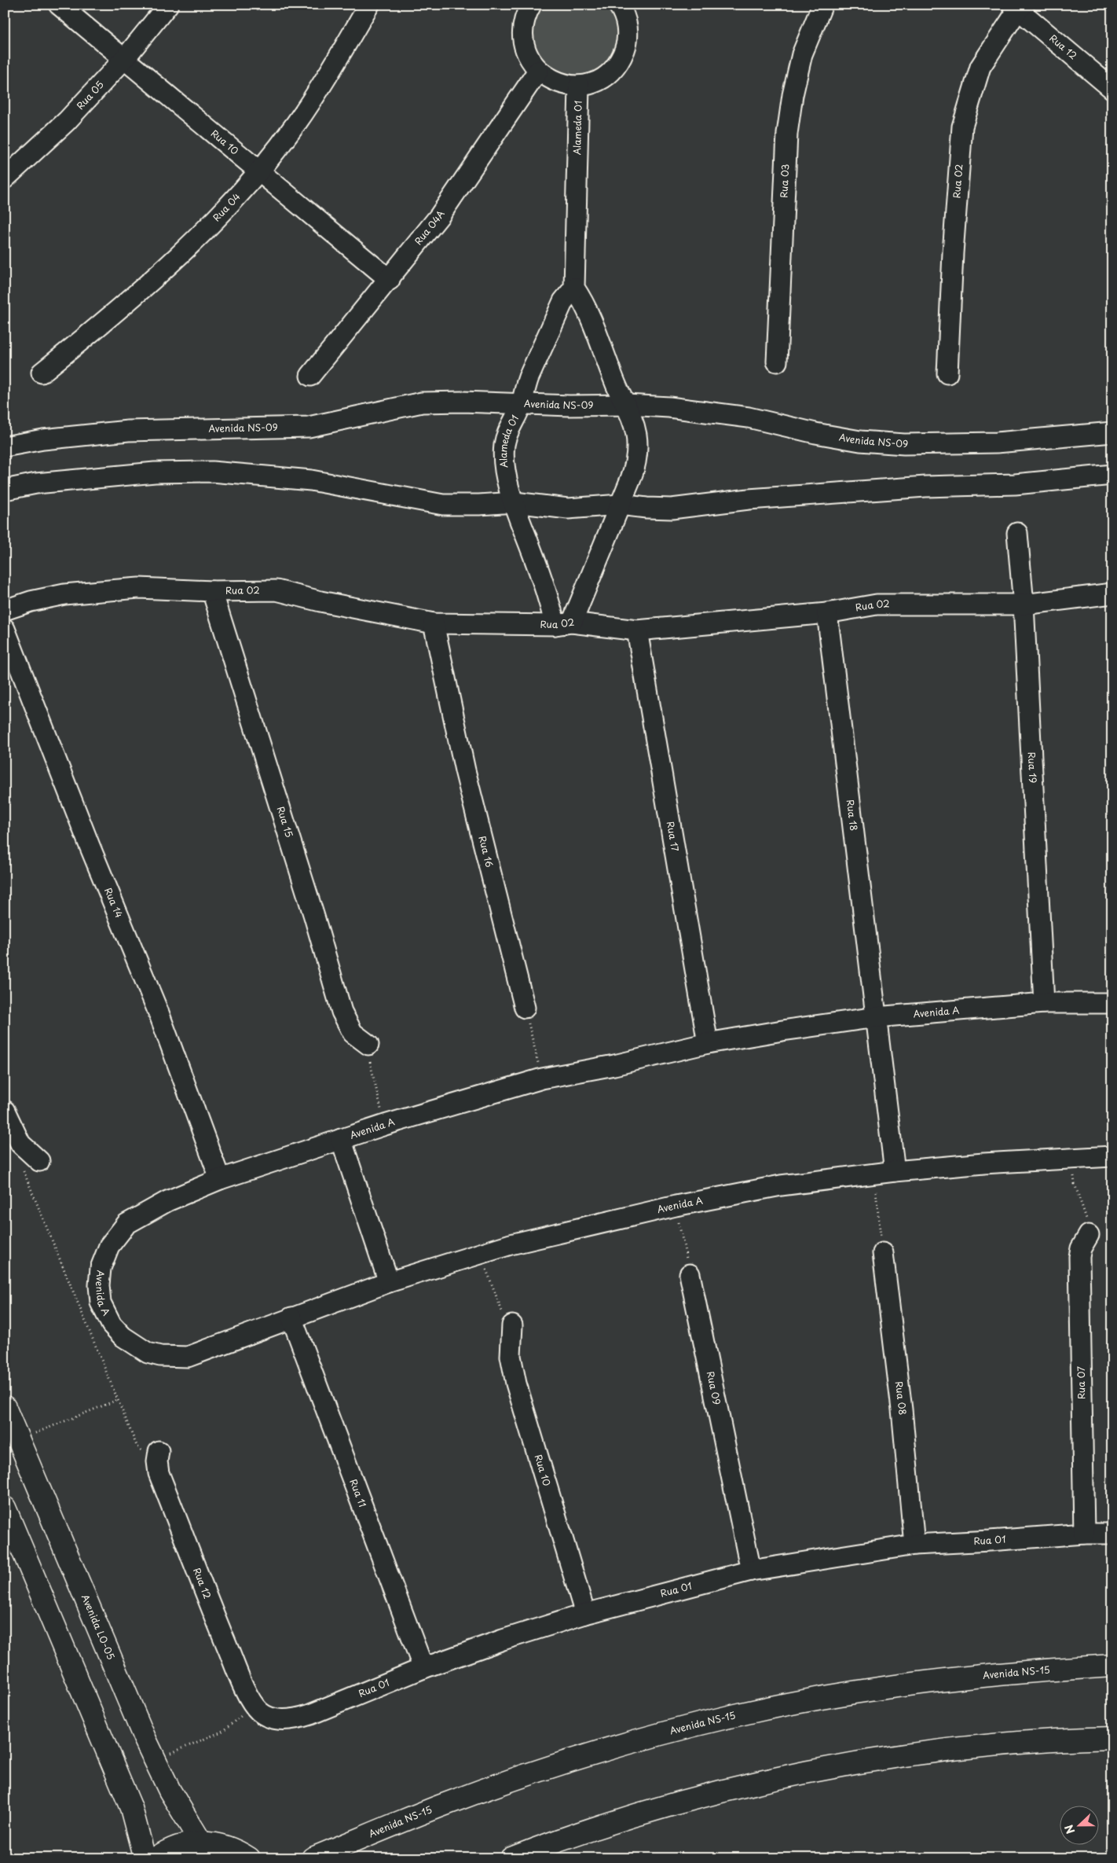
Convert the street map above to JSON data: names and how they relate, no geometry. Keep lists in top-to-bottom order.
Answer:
{
  "streets": {
    "main road": ["Avenida LO-05", "Avenida NS-15"],
    "street": [
      "Rua 12",
      "Rua 05",
      "Alameda 01",
      "Rua 10",
      "Rua 03",
      "Rua 02",
      "Rua 04",
      "Rua 04A",
      "Avenida NS-09",
      "Rua 19",
      "Rua 18",
      "Rua 15",
      "Rua 17",
      "Rua 16",
      "Rua 14",
      "Avenida A",
      "Rua 07",
      "Rua 09",
      "Rua 08",
      "Rua 11",
      "Rua 01"
    ]
  },
  "crossings": [
    ["Rua 12", "Rua 02"],
    ["Rua 12", "Rua 01"],
    ["Rua 05", "Rua 10"],
    ["Alameda 01", "Rua 02"],
    ["Alameda 01", "Avenida NS-09"],
    ["Rua 10", "Rua 04"],
    ["Rua 10", "Rua 04A"],
    ["Rua 10", "Rua 01"],
    ["Rua 02", "Rua 19"],
    ["Rua 02", "Rua 18"],
    ["Rua 02", "Rua 15"],
    ["Rua 02", "Rua 17"],
    ["Rua 02", "Rua 16"],
    ["Rua 19", "Avenida A"],
    ["Rua 18", "Avenida A"],
    ["Rua 17", "Avenida A"],
    ["Rua 14", "Avenida A"],
    ["Avenida A", "Rua 11"],
    ["Rua 07", "Rua 01"],
    ["Rua 09", "Rua 01"],
    ["Rua 08", "Rua 01"],
    ["Rua 11", "Rua 01"]
  ],
  "north": "left"
}
